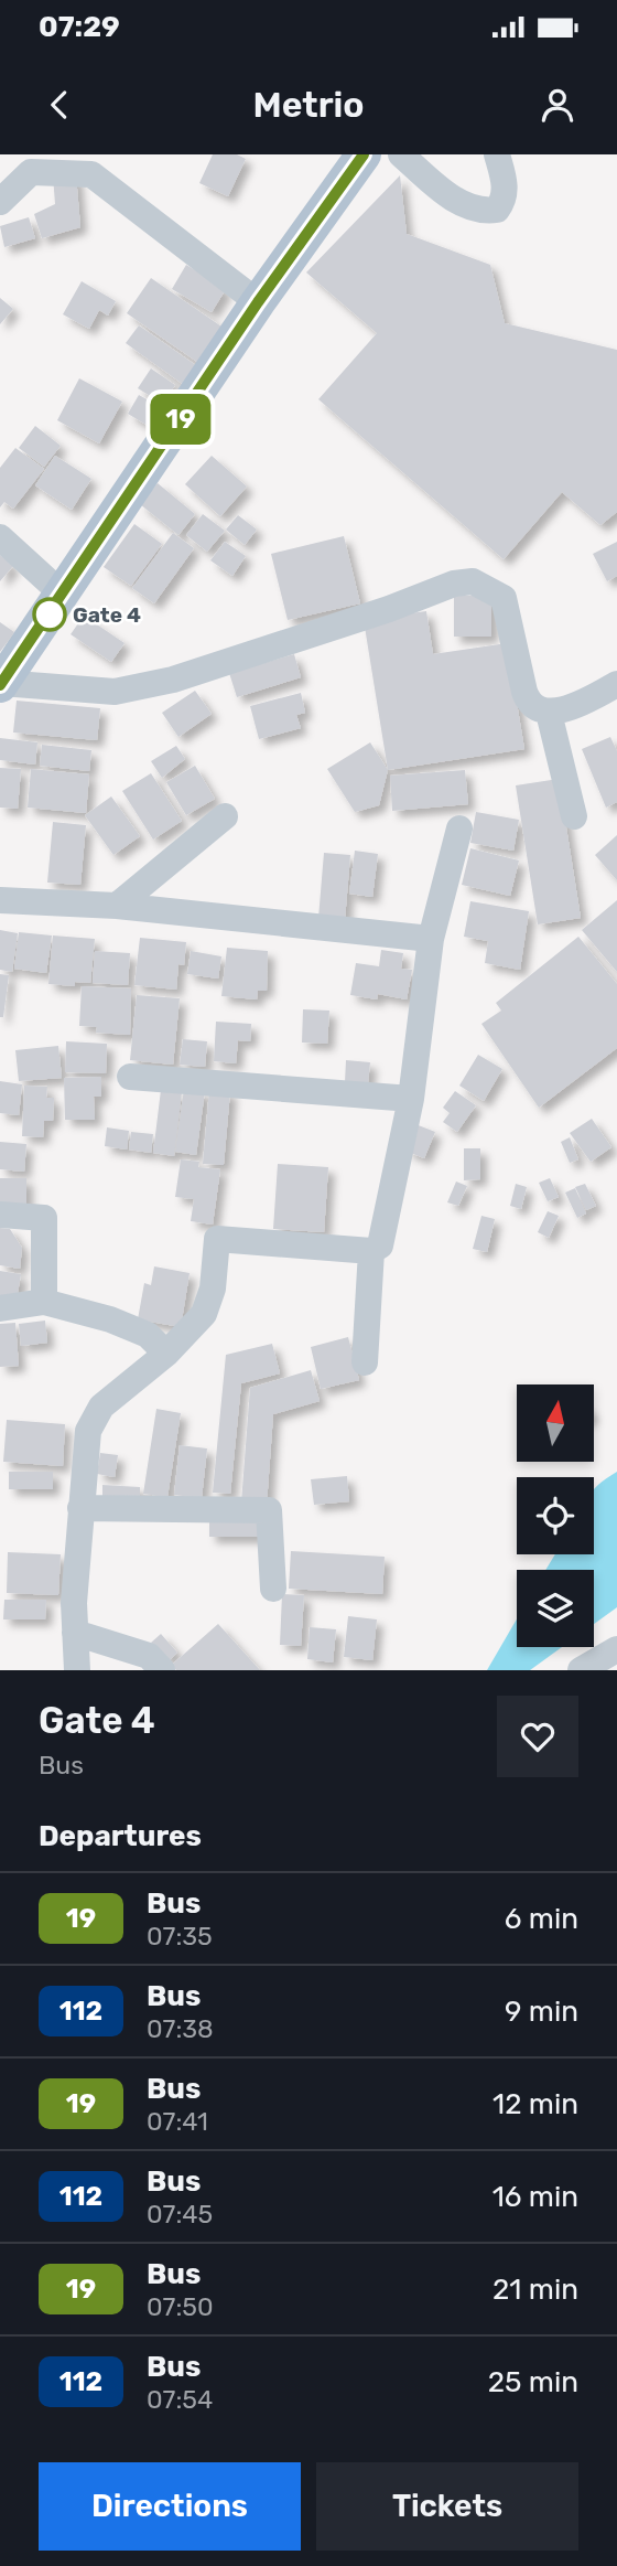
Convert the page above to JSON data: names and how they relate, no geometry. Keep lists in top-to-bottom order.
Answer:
{
  "places": ["Gate 4"],
  "lines": ["bus line 19"],
  "north": "top",
  "page": {
    "status": "07:29",
    "header": "Metrio",
    "on_map": "19",
    "heading": [
      ["Gate 4", "Bus"],
      "Departures"
    ],
    "list": [
      {
        "mark": "19",
        "name": "Bus",
        "note": "07:35",
        "value": "6 min"
      },
      {
        "mark": "112",
        "name": "Bus",
        "note": "07:38",
        "value": "9 min"
      },
      {
        "mark": "19",
        "name": "Bus",
        "note": "07:41",
        "value": "12 min"
      },
      {
        "mark": "112",
        "name": "Bus",
        "note": "07:45",
        "value": "16 min"
      },
      {
        "mark": "19",
        "name": "Bus",
        "note": "07:50",
        "value": "21 min"
      },
      {
        "mark": "112",
        "name": "Bus",
        "note": "07:54",
        "value": "25 min"
      }
    ],
    "buttons": ["Directions", "Tickets"]
  }
}
